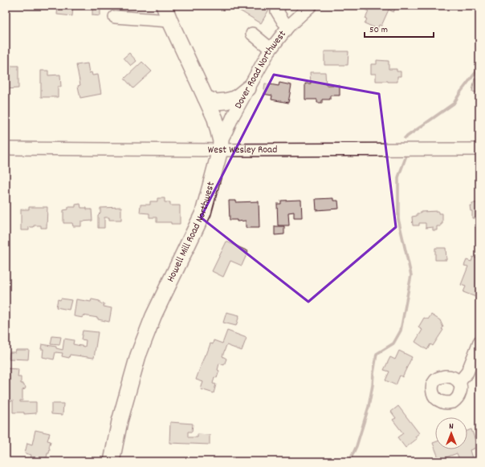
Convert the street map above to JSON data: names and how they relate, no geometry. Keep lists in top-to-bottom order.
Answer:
{
  "streets": {
    "main road": ["Howell Mill Road Northwest"],
    "street": ["Dover Road Northwest", "West Wesley Road"]
  },
  "crossings": [
    ["Dover Road Northwest", "West Wesley Road"],
    ["Dover Road Northwest", "Howell Mill Road Northwest"],
    ["West Wesley Road", "Howell Mill Road Northwest"]
  ],
  "scale_bar": "50 m",
  "north": "top"
}
